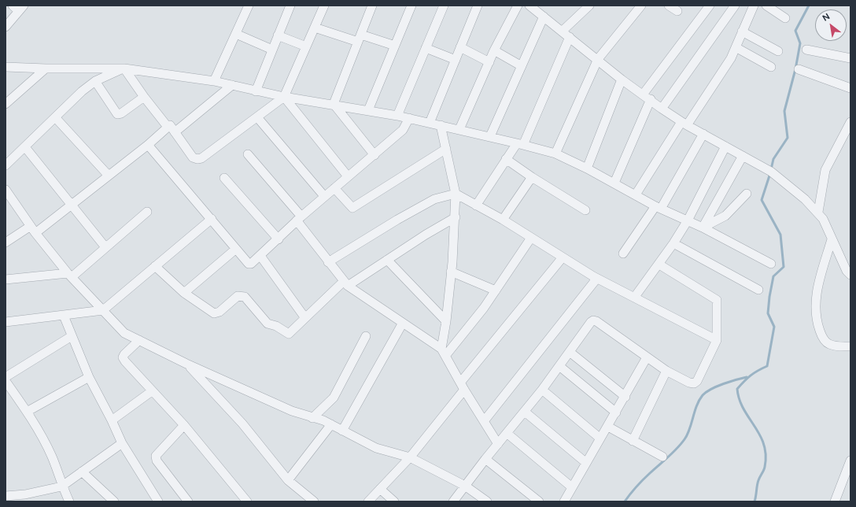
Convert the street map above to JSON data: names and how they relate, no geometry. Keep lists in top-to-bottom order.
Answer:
{
  "north": "top left"
}
